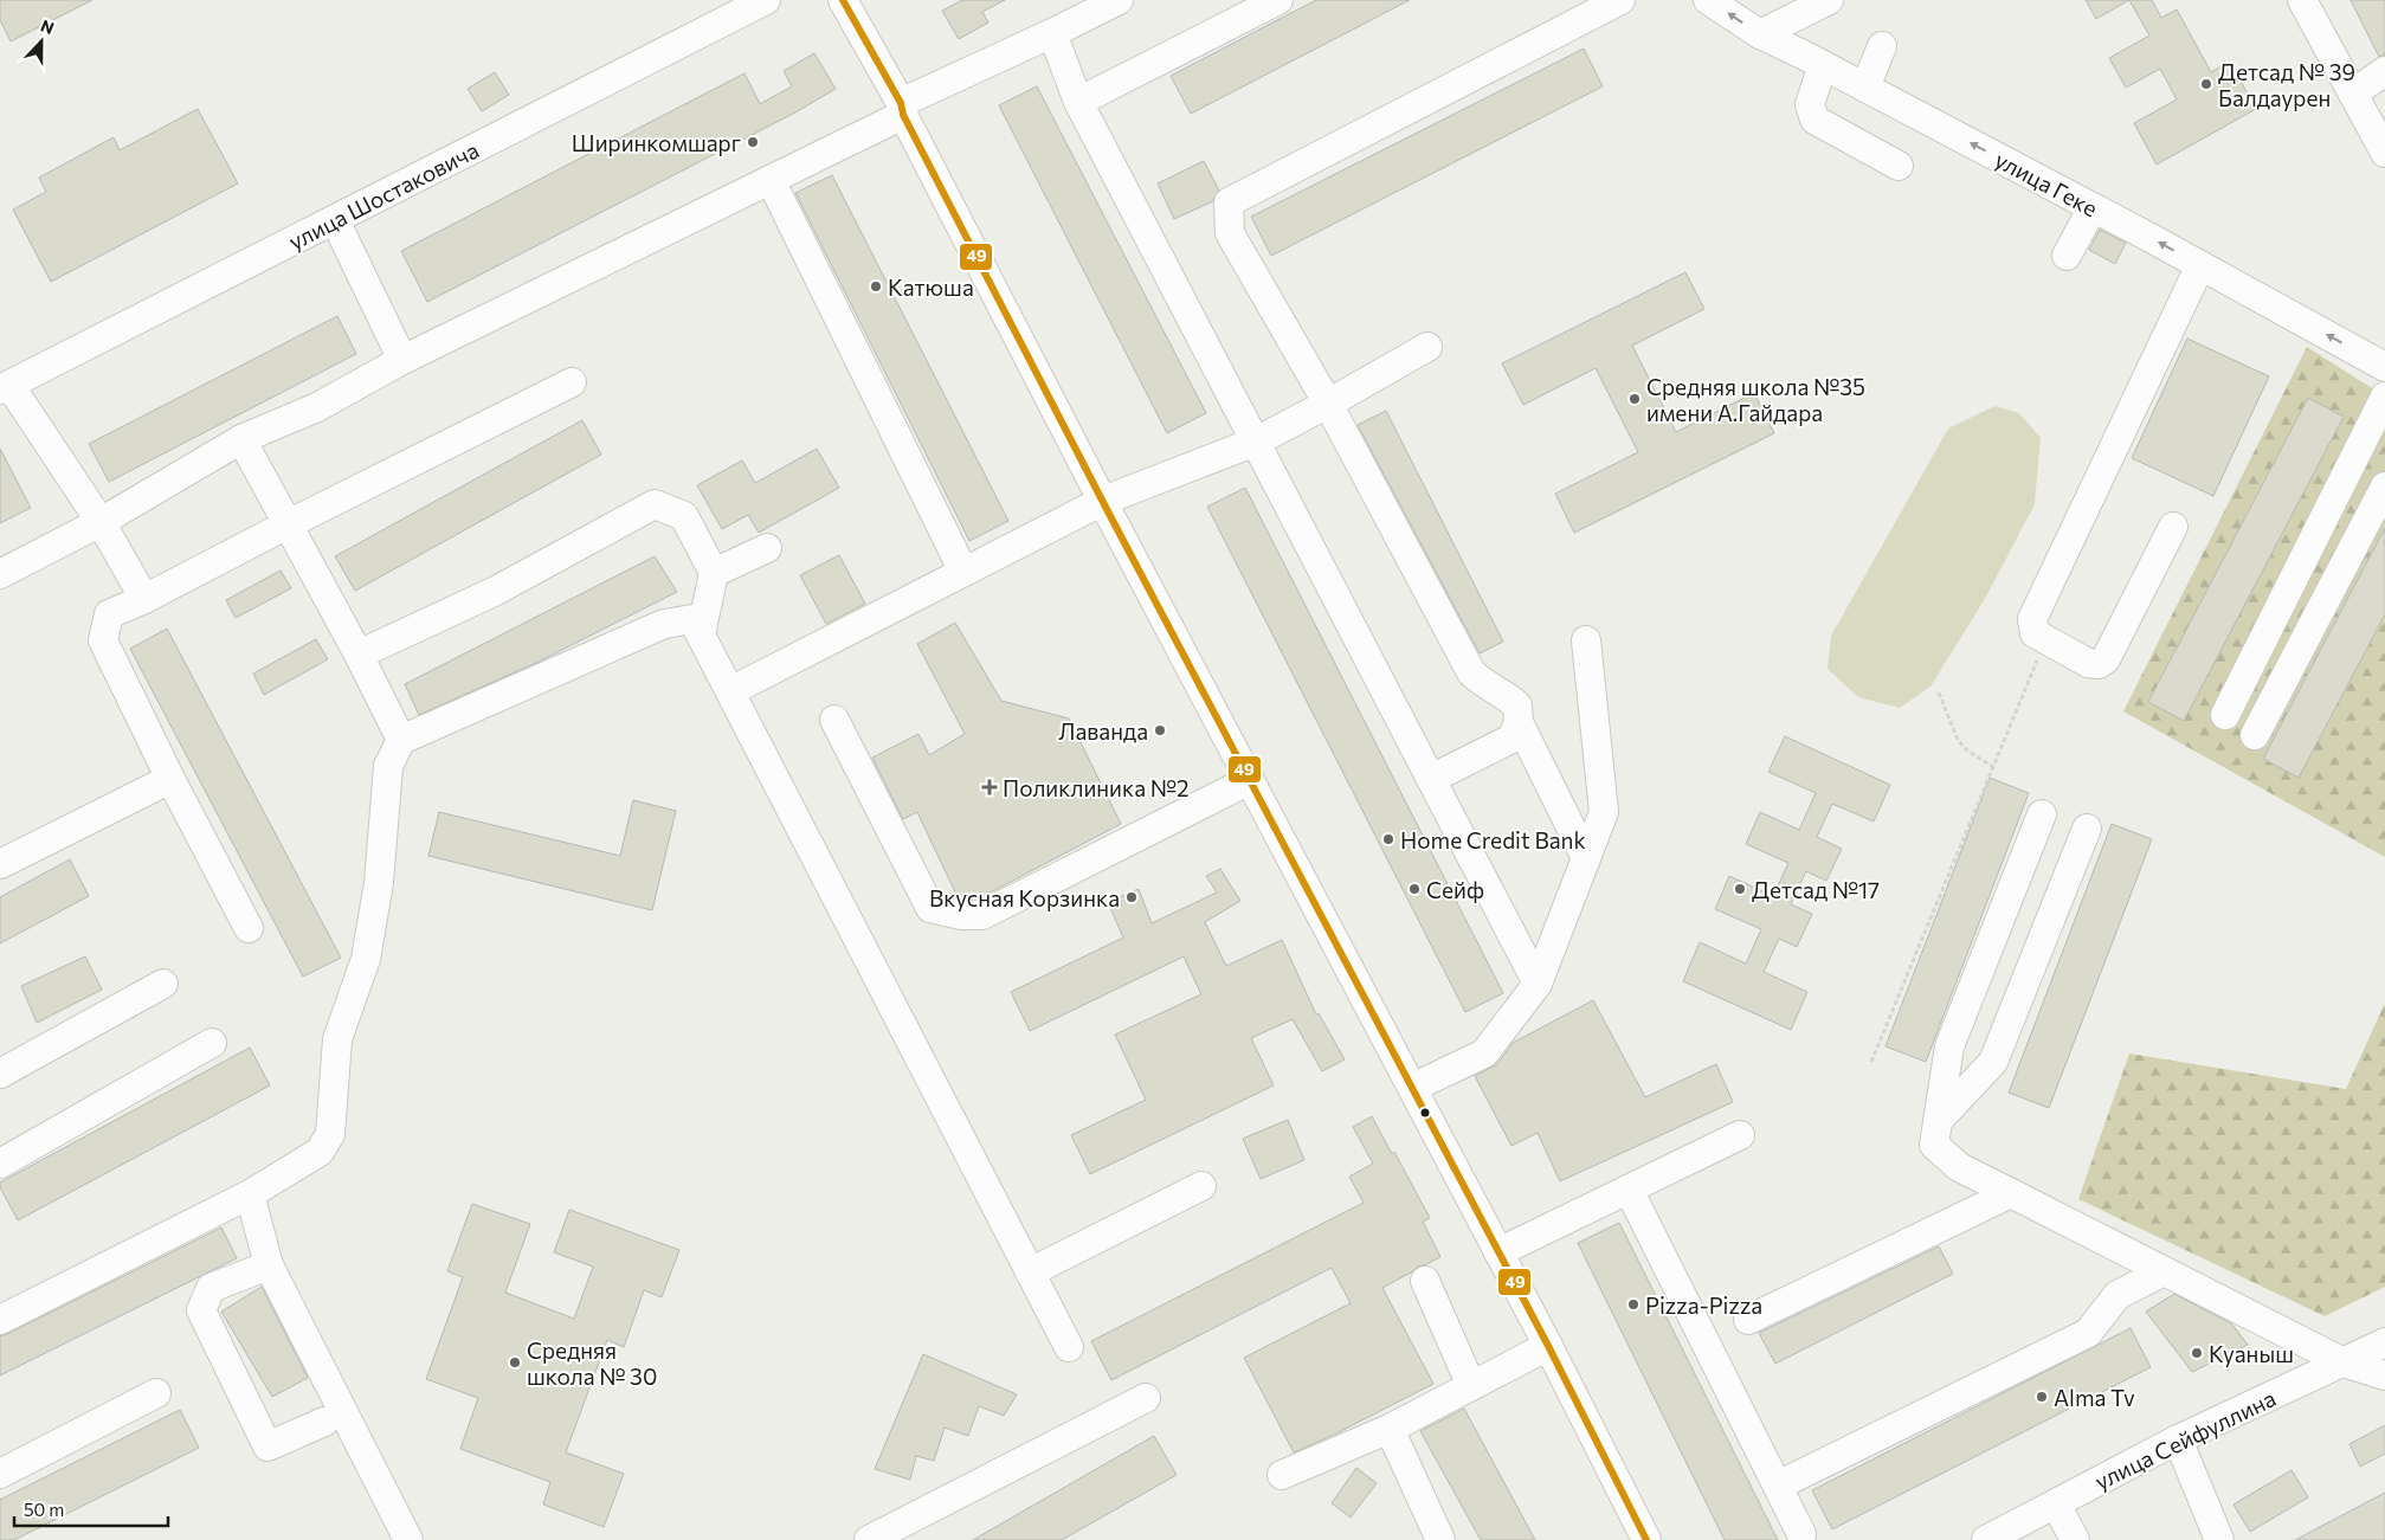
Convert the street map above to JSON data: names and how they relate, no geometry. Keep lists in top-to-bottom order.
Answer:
{
  "streets": {
    "street": ["улица Геке", "улица Шостаковича", "улица Сейфуллина"]
  },
  "one_way": ["улица Геке"],
  "places": {
    "other": [
      "Детсад № 39 Балдаурен",
      "Ширинкомшарг",
      "Катюша",
      "Средняя школа №35 имени А.Гайдара",
      "Лаванда",
      "Home Credit Bank",
      "Сейф",
      "Детсад №17",
      "Вкусная Корзинка",
      "Pizza-Pizza",
      "Куаныш",
      "Средняя школа № 30",
      "Alma Tv"
    ],
    "health": ["Поликлиника №2"]
  },
  "lines": ["transit line 49"],
  "scale_bar": "50 m",
  "north": "top"
}
